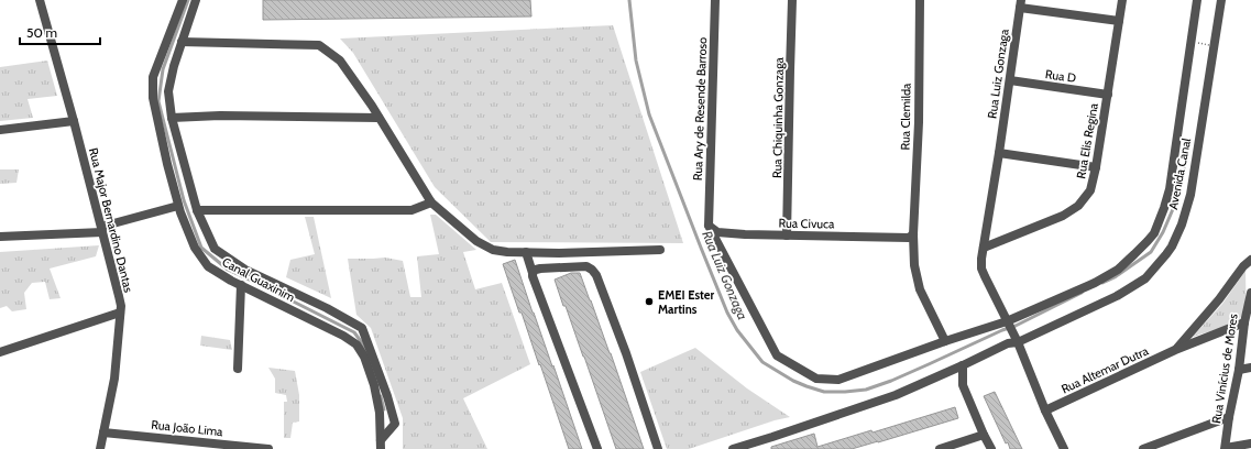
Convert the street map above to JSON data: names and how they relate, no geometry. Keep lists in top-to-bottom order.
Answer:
{
  "streets": {
    "street": [
      "Rua Luiz Gonzaga",
      "Rua D",
      "Rua Ary de Resende Barroso",
      "Rua Clemilda",
      "Rua Chiquinha Gonzaga",
      "Rua Elis Regina",
      "Avenida Canal",
      "Rua Major Bernardino Dantas",
      "Rua Civuca",
      "Canal Guaxinim",
      "Rua Vinícius de Mores",
      "Rua Altemar Dutra",
      "Rua João Lima"
    ]
  },
  "crossings": [
    ["Rua Luiz Gonzaga", "Rua D"],
    ["Rua Luiz Gonzaga", "Rua Elis Regina"],
    ["Rua Luiz Gonzaga", "Avenida Canal"],
    ["Rua Luiz Gonzaga", "Rua Altemar Dutra"],
    ["Rua D", "Rua Elis Regina"],
    ["Rua Ary de Resende Barroso", "Avenida Canal"],
    ["Rua Ary de Resende Barroso", "Rua Civuca"],
    ["Rua Clemilda", "Avenida Canal"],
    ["Rua Clemilda", "Rua Civuca"],
    ["Rua Chiquinha Gonzaga", "Rua Civuca"],
    ["Avenida Canal", "Rua Civuca"],
    ["Rua Major Bernardino Dantas", "Rua João Lima"],
    ["Rua Vinícius de Mores", "Rua Altemar Dutra"]
  ],
  "water": ["Rua Luiz Gonzaga"],
  "places": ["EMEI Ester Martins"],
  "scale_bar": "50 m"
}
